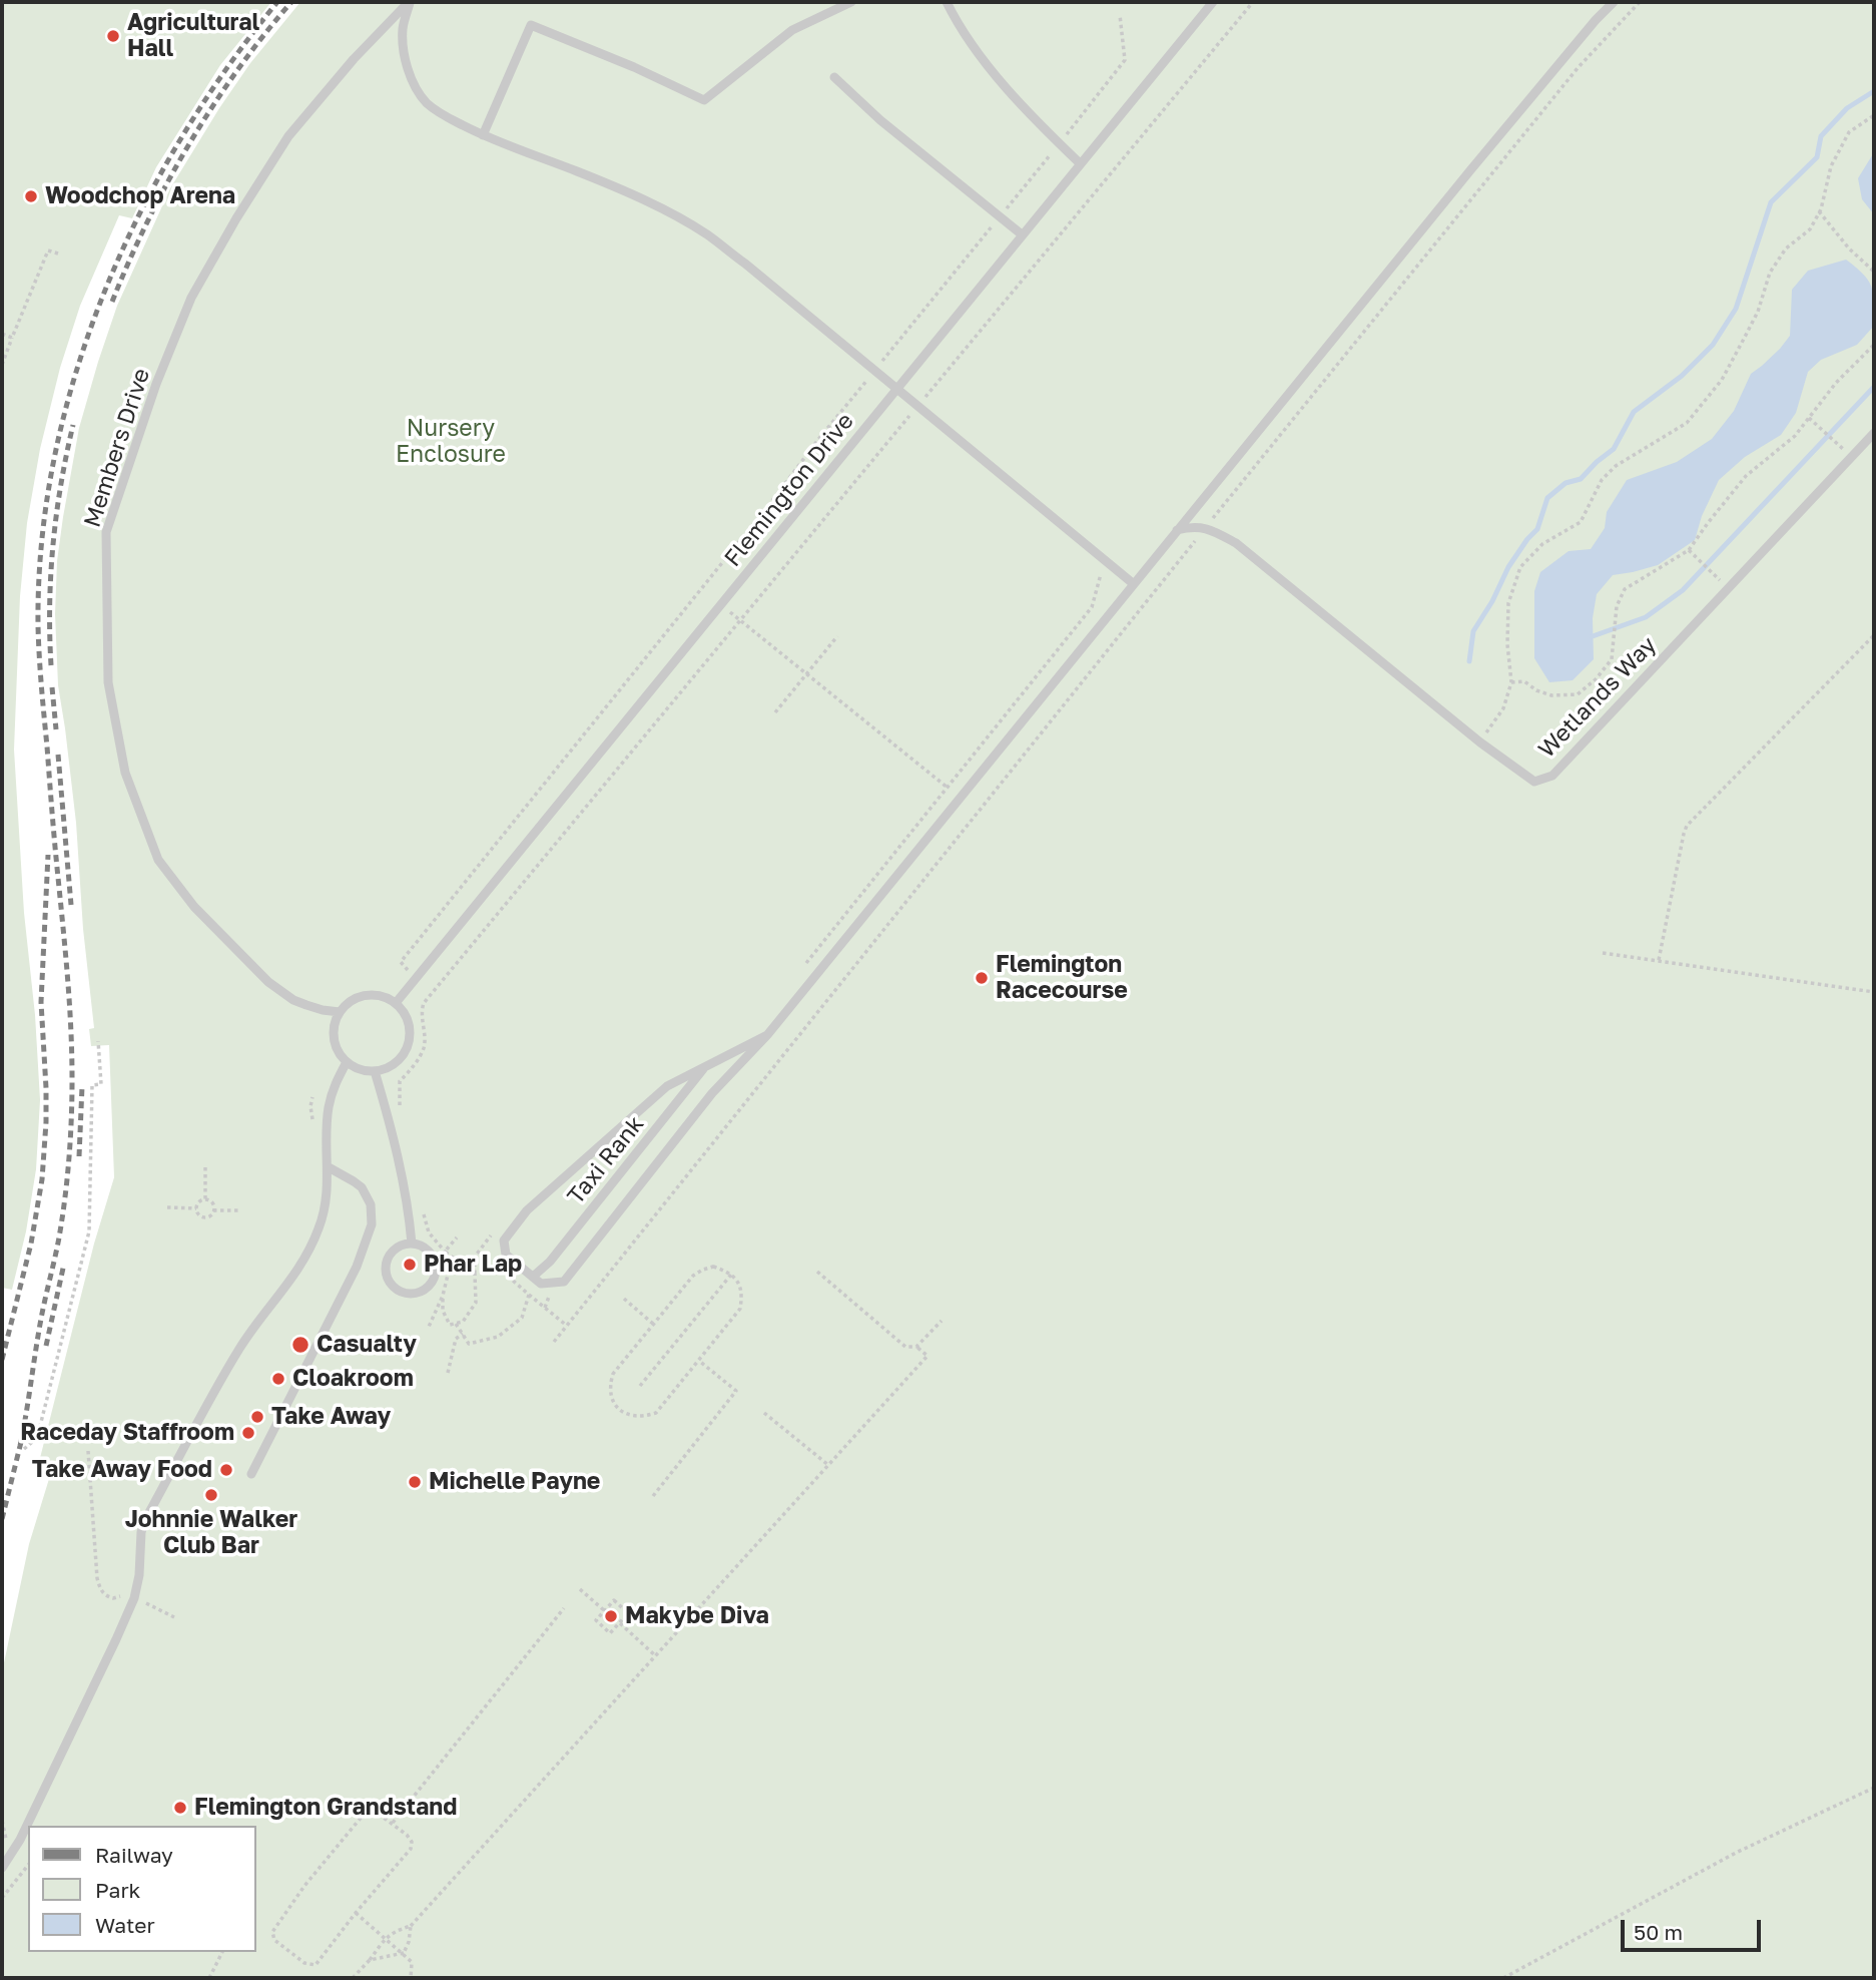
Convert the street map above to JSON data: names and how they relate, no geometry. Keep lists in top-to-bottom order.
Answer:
{
  "streets": {
    "lane": [
      "Members Drive",
      "Flemington Drive",
      "Wetlands Way",
      "Taxi Rank"
    ]
  },
  "crossings": [
    ["Members Drive", "Flemington Drive"]
  ],
  "parks": ["Nursery Enclosure"],
  "places": [
    "Agricultural Hall",
    "Woodchop Arena",
    "Flemington Racecourse",
    "Phar Lap",
    "Casualty",
    "Cloakroom",
    "Take Away",
    "Raceday Staffroom",
    "Take Away Food",
    "Michelle Payne",
    "Johnnie Walker Club Bar",
    "Makybe Diva",
    "Flemington Grandstand"
  ],
  "legend": ["Railway", "Park", "Water"],
  "scale_bar": "50 m"
}
